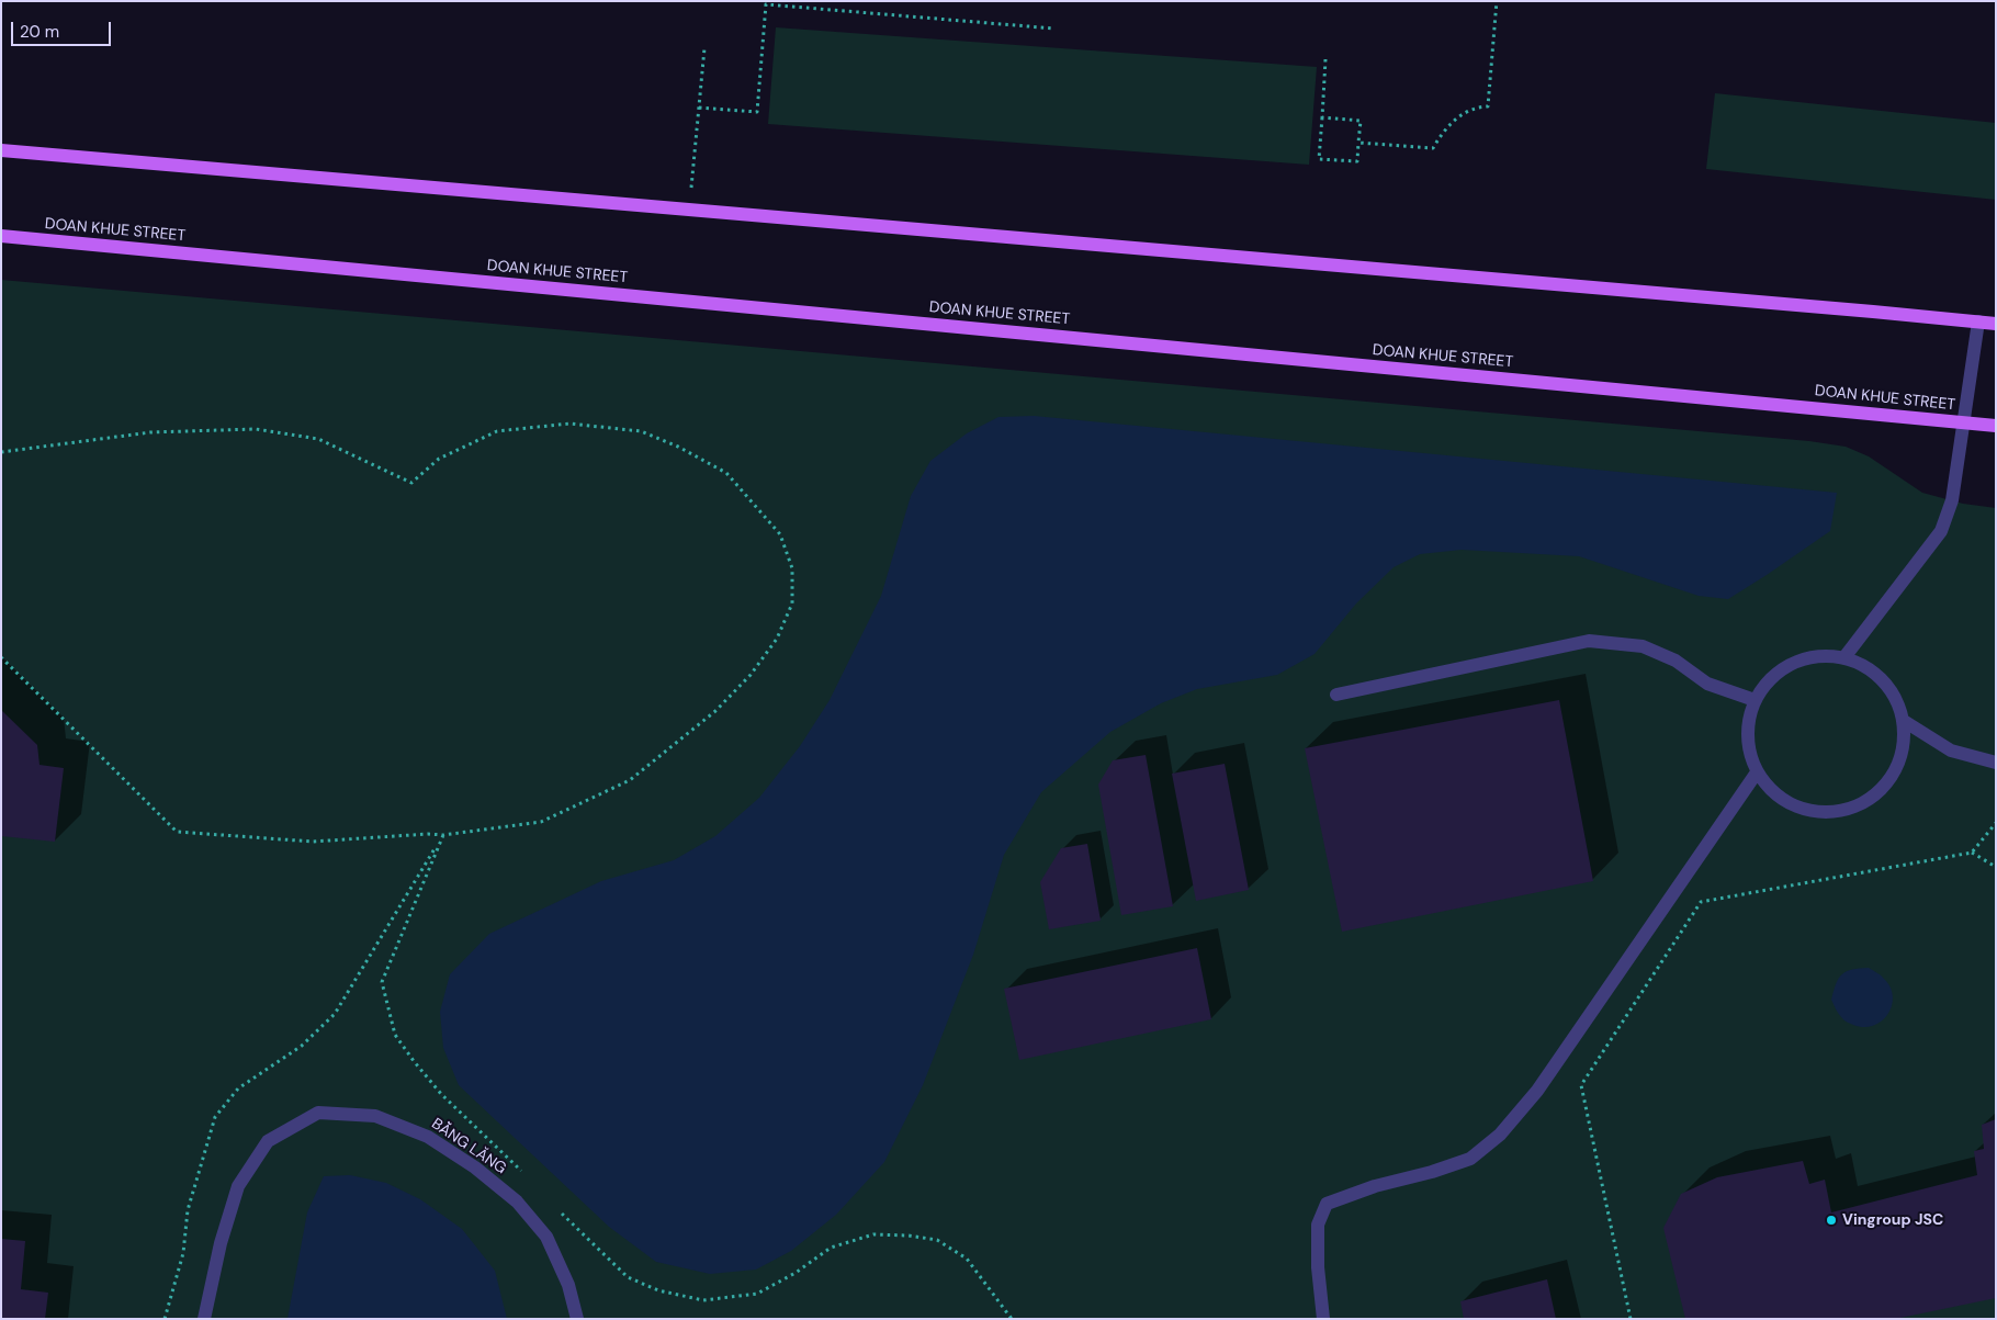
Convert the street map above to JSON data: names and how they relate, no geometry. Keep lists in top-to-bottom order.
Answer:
{
  "streets": {
    "main road": ["DOAN KHUE STREET"],
    "street": ["BẰNG LĂNG"]
  },
  "places": ["Vingroup JSC"],
  "scale_bar": "20 m"
}
